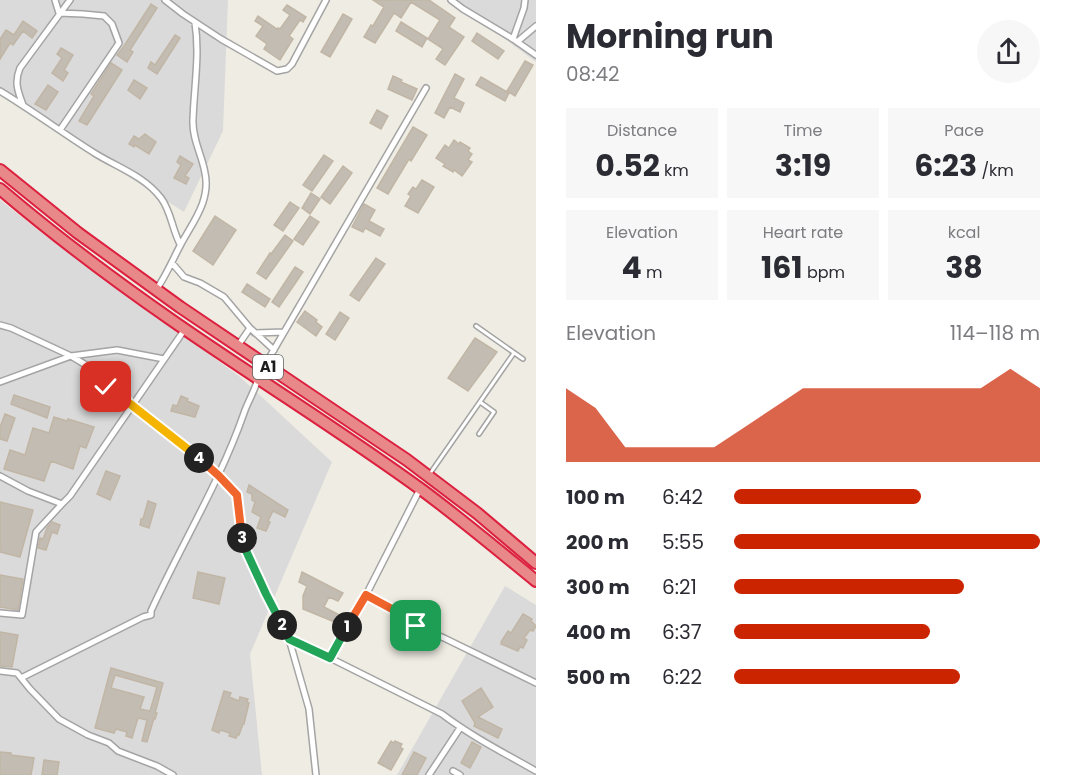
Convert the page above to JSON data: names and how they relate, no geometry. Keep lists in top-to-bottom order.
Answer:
{
  "streets": {
    "highway": ["A1"]
  },
  "page": {
    "heading": ["Morning run", "08:42"],
    "stats": [
      ["Distance", "0.52 km"],
      ["Time", "3:19"],
      ["Pace", "6:23 /km"],
      ["Elevation", "4 m"],
      ["Heart rate", "161 bpm"],
      ["kcal", "38"]
    ],
    "chart": ["Elevation", "114–118 m"],
    "pins": [
      "4",
      "3",
      "2",
      "1"
    ],
    "list": [
      {
        "name": "100 m",
        "note": "6:42"
      },
      {
        "name": "200 m",
        "note": "5:55"
      },
      {
        "name": "300 m",
        "note": "6:21"
      },
      {
        "name": "400 m",
        "note": "6:37"
      },
      {
        "name": "500 m",
        "note": "6:22"
      }
    ]
  }
}
